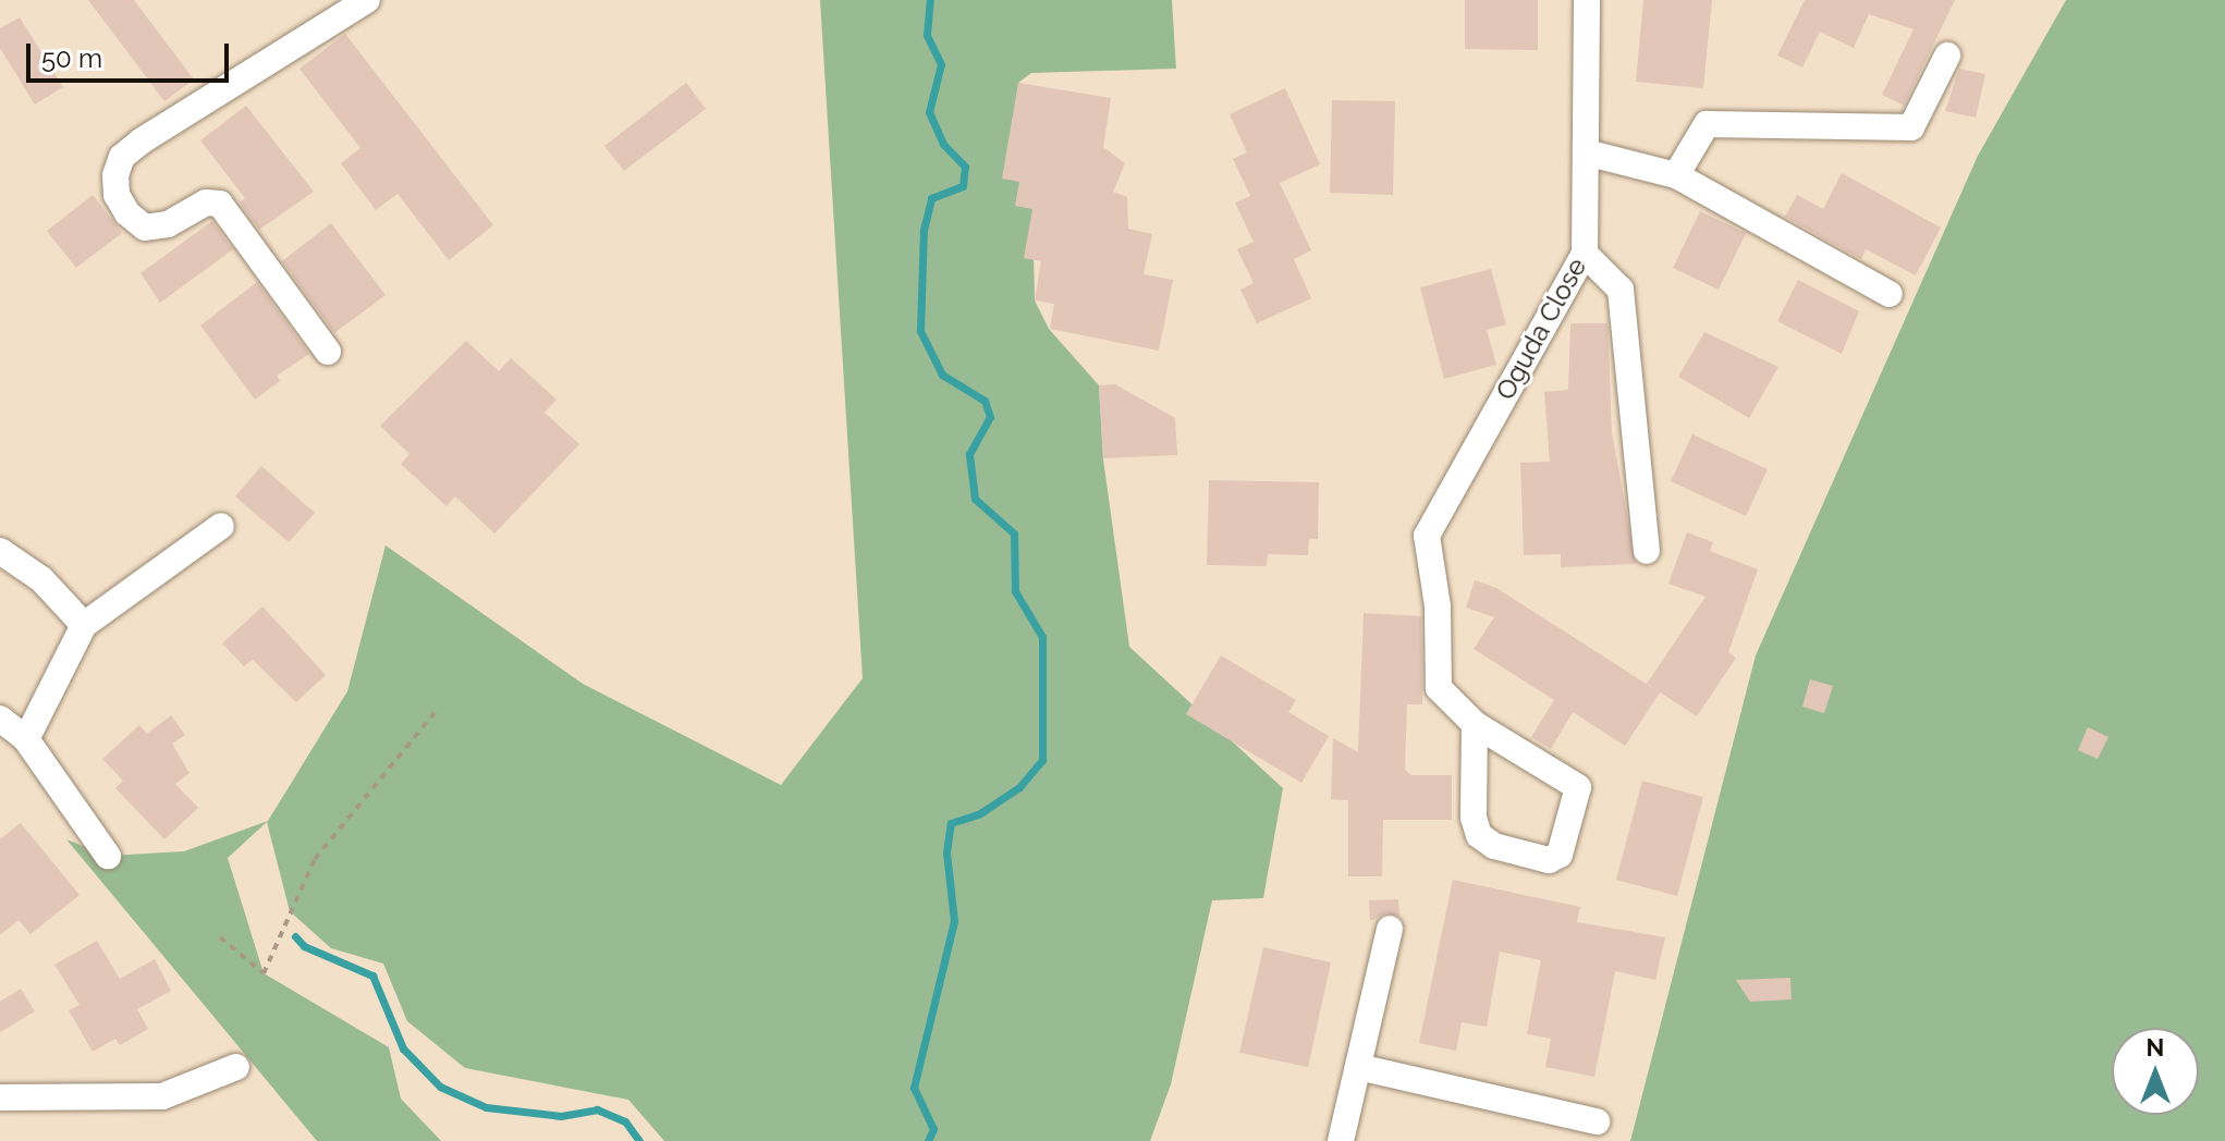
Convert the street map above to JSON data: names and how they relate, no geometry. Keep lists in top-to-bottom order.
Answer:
{
  "streets": {
    "street": ["Oguda Close"]
  },
  "scale_bar": "50 m",
  "north": "top"
}
